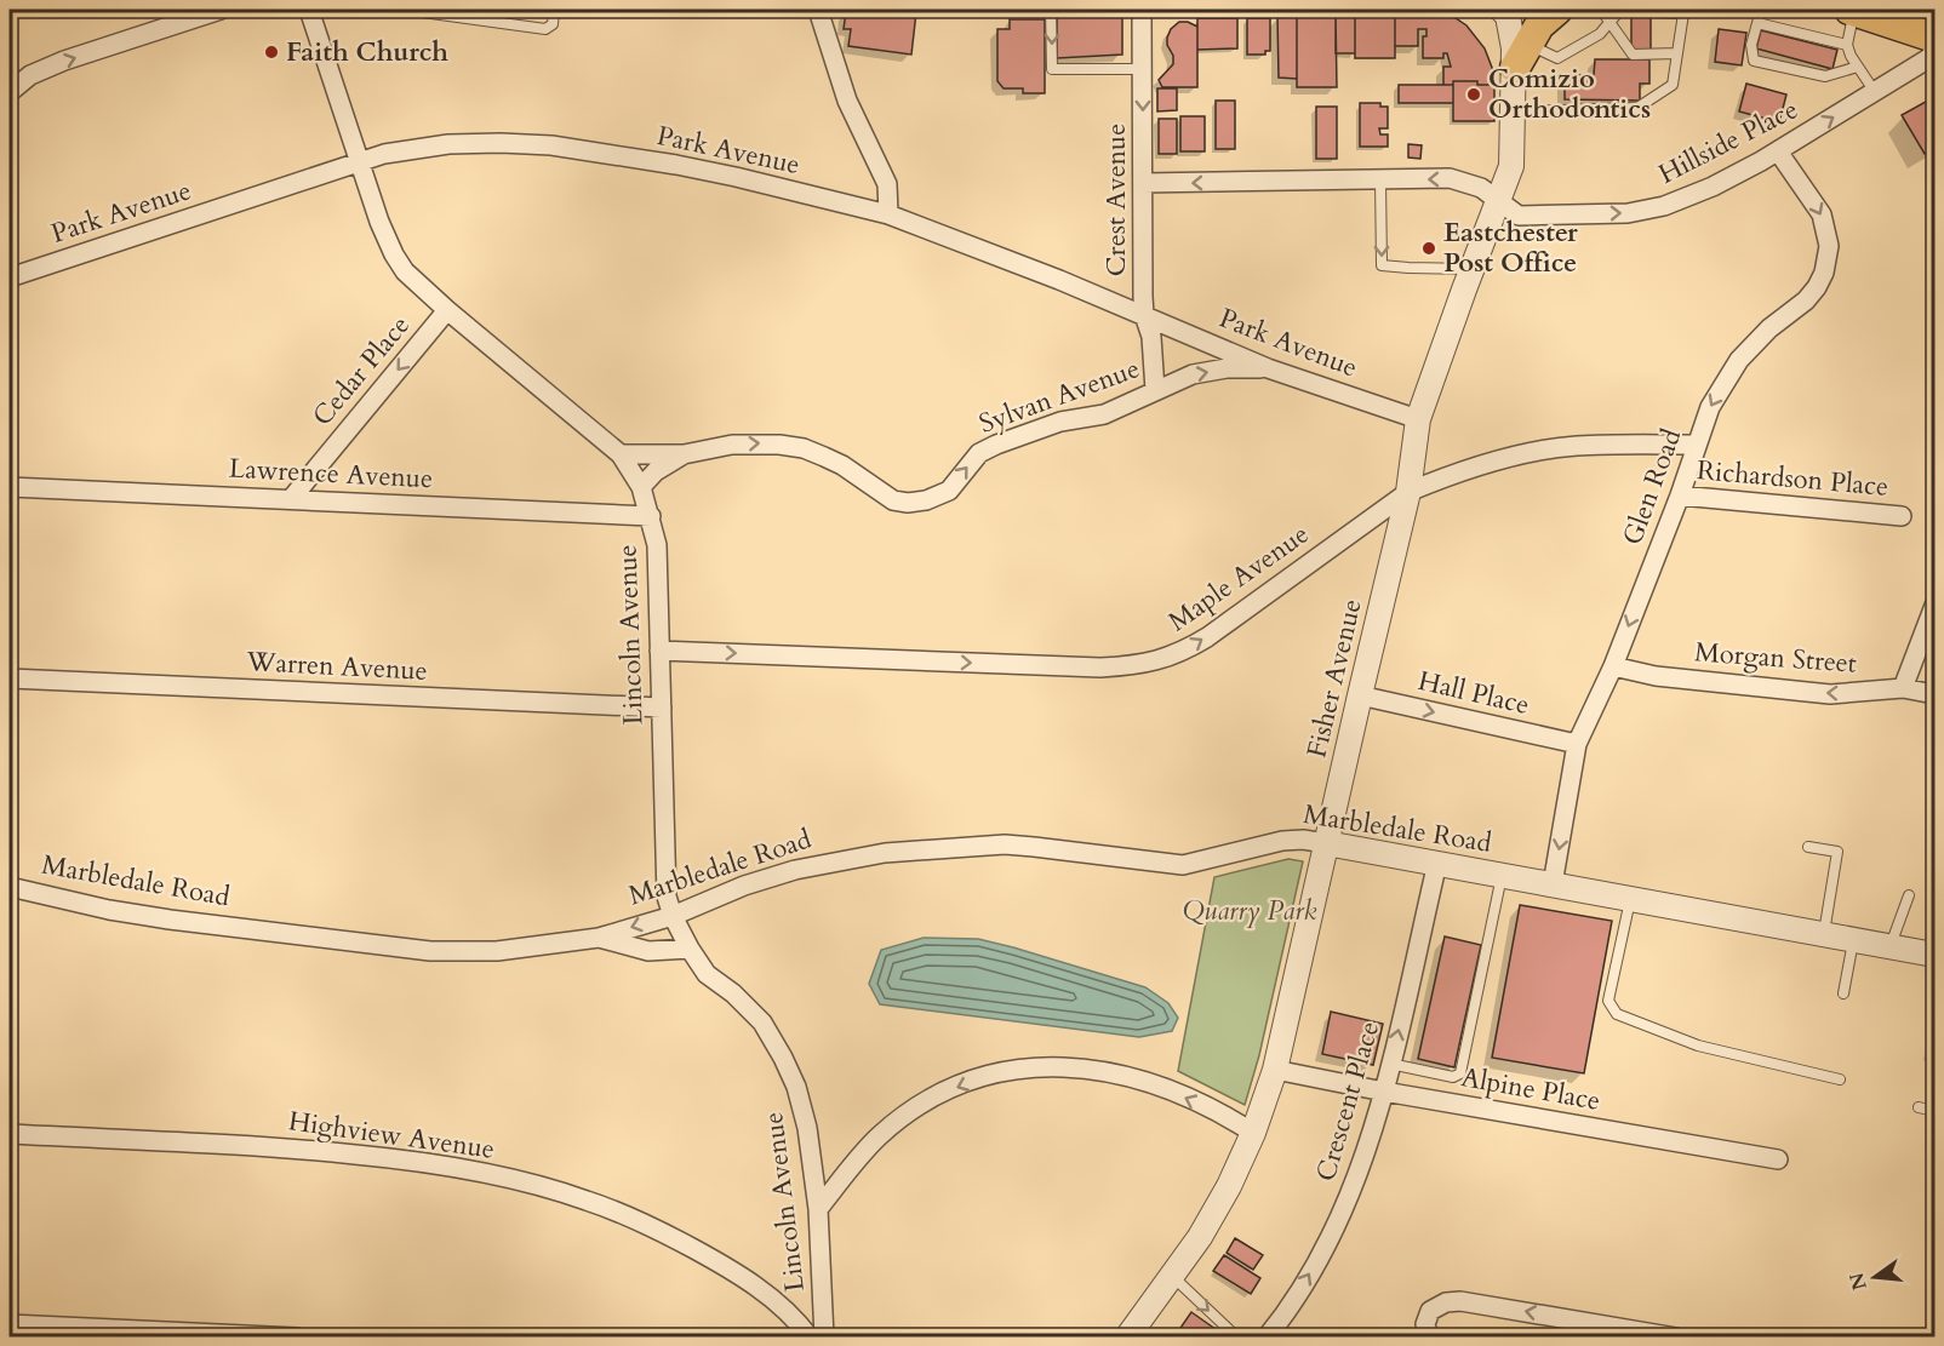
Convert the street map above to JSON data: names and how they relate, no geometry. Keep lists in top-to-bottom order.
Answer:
{
  "streets": {
    "street": [
      "Hillside Place",
      "Park Avenue",
      "Crest Avenue",
      "Cedar Place",
      "Sylvan Avenue",
      "Lawrence Avenue",
      "Richardson Place",
      "Glen Road",
      "Maple Avenue",
      "Lincoln Avenue",
      "Morgan Street",
      "Warren Avenue",
      "Fisher Avenue",
      "Hall Place",
      "Marbledale Road",
      "Alpine Place",
      "Crescent Place",
      "Highview Avenue"
    ]
  },
  "crossings": [
    ["Hillside Place", "Crest Avenue"],
    ["Hillside Place", "Glen Road"],
    ["Hillside Place", "Fisher Avenue"],
    ["Park Avenue", "Crest Avenue"],
    ["Park Avenue", "Sylvan Avenue"],
    ["Park Avenue", "Lincoln Avenue"],
    ["Park Avenue", "Fisher Avenue"],
    ["Crest Avenue", "Sylvan Avenue"],
    ["Cedar Place", "Lawrence Avenue"],
    ["Cedar Place", "Lincoln Avenue"],
    ["Sylvan Avenue", "Lincoln Avenue"],
    ["Lawrence Avenue", "Lincoln Avenue"],
    ["Richardson Place", "Glen Road"],
    ["Glen Road", "Maple Avenue"],
    ["Glen Road", "Morgan Street"],
    ["Glen Road", "Hall Place"],
    ["Glen Road", "Marbledale Road"],
    ["Maple Avenue", "Lincoln Avenue"],
    ["Maple Avenue", "Fisher Avenue"],
    ["Lincoln Avenue", "Warren Avenue"],
    ["Lincoln Avenue", "Marbledale Road"],
    ["Fisher Avenue", "Hall Place"],
    ["Fisher Avenue", "Marbledale Road"],
    ["Fisher Avenue", "Alpine Place"],
    ["Marbledale Road", "Crescent Place"],
    ["Alpine Place", "Crescent Place"]
  ],
  "one_way": [
    "Cedar Place",
    "Sylvan Avenue",
    "Glen Road",
    "Maple Avenue",
    "Morgan Street",
    "Hall Place",
    "Crescent Place"
  ],
  "parks": ["Quarry Park"],
  "places": ["Faith Church", "Comizio Orthodontics", "Eastchester Post Office"],
  "north": "left"
}
